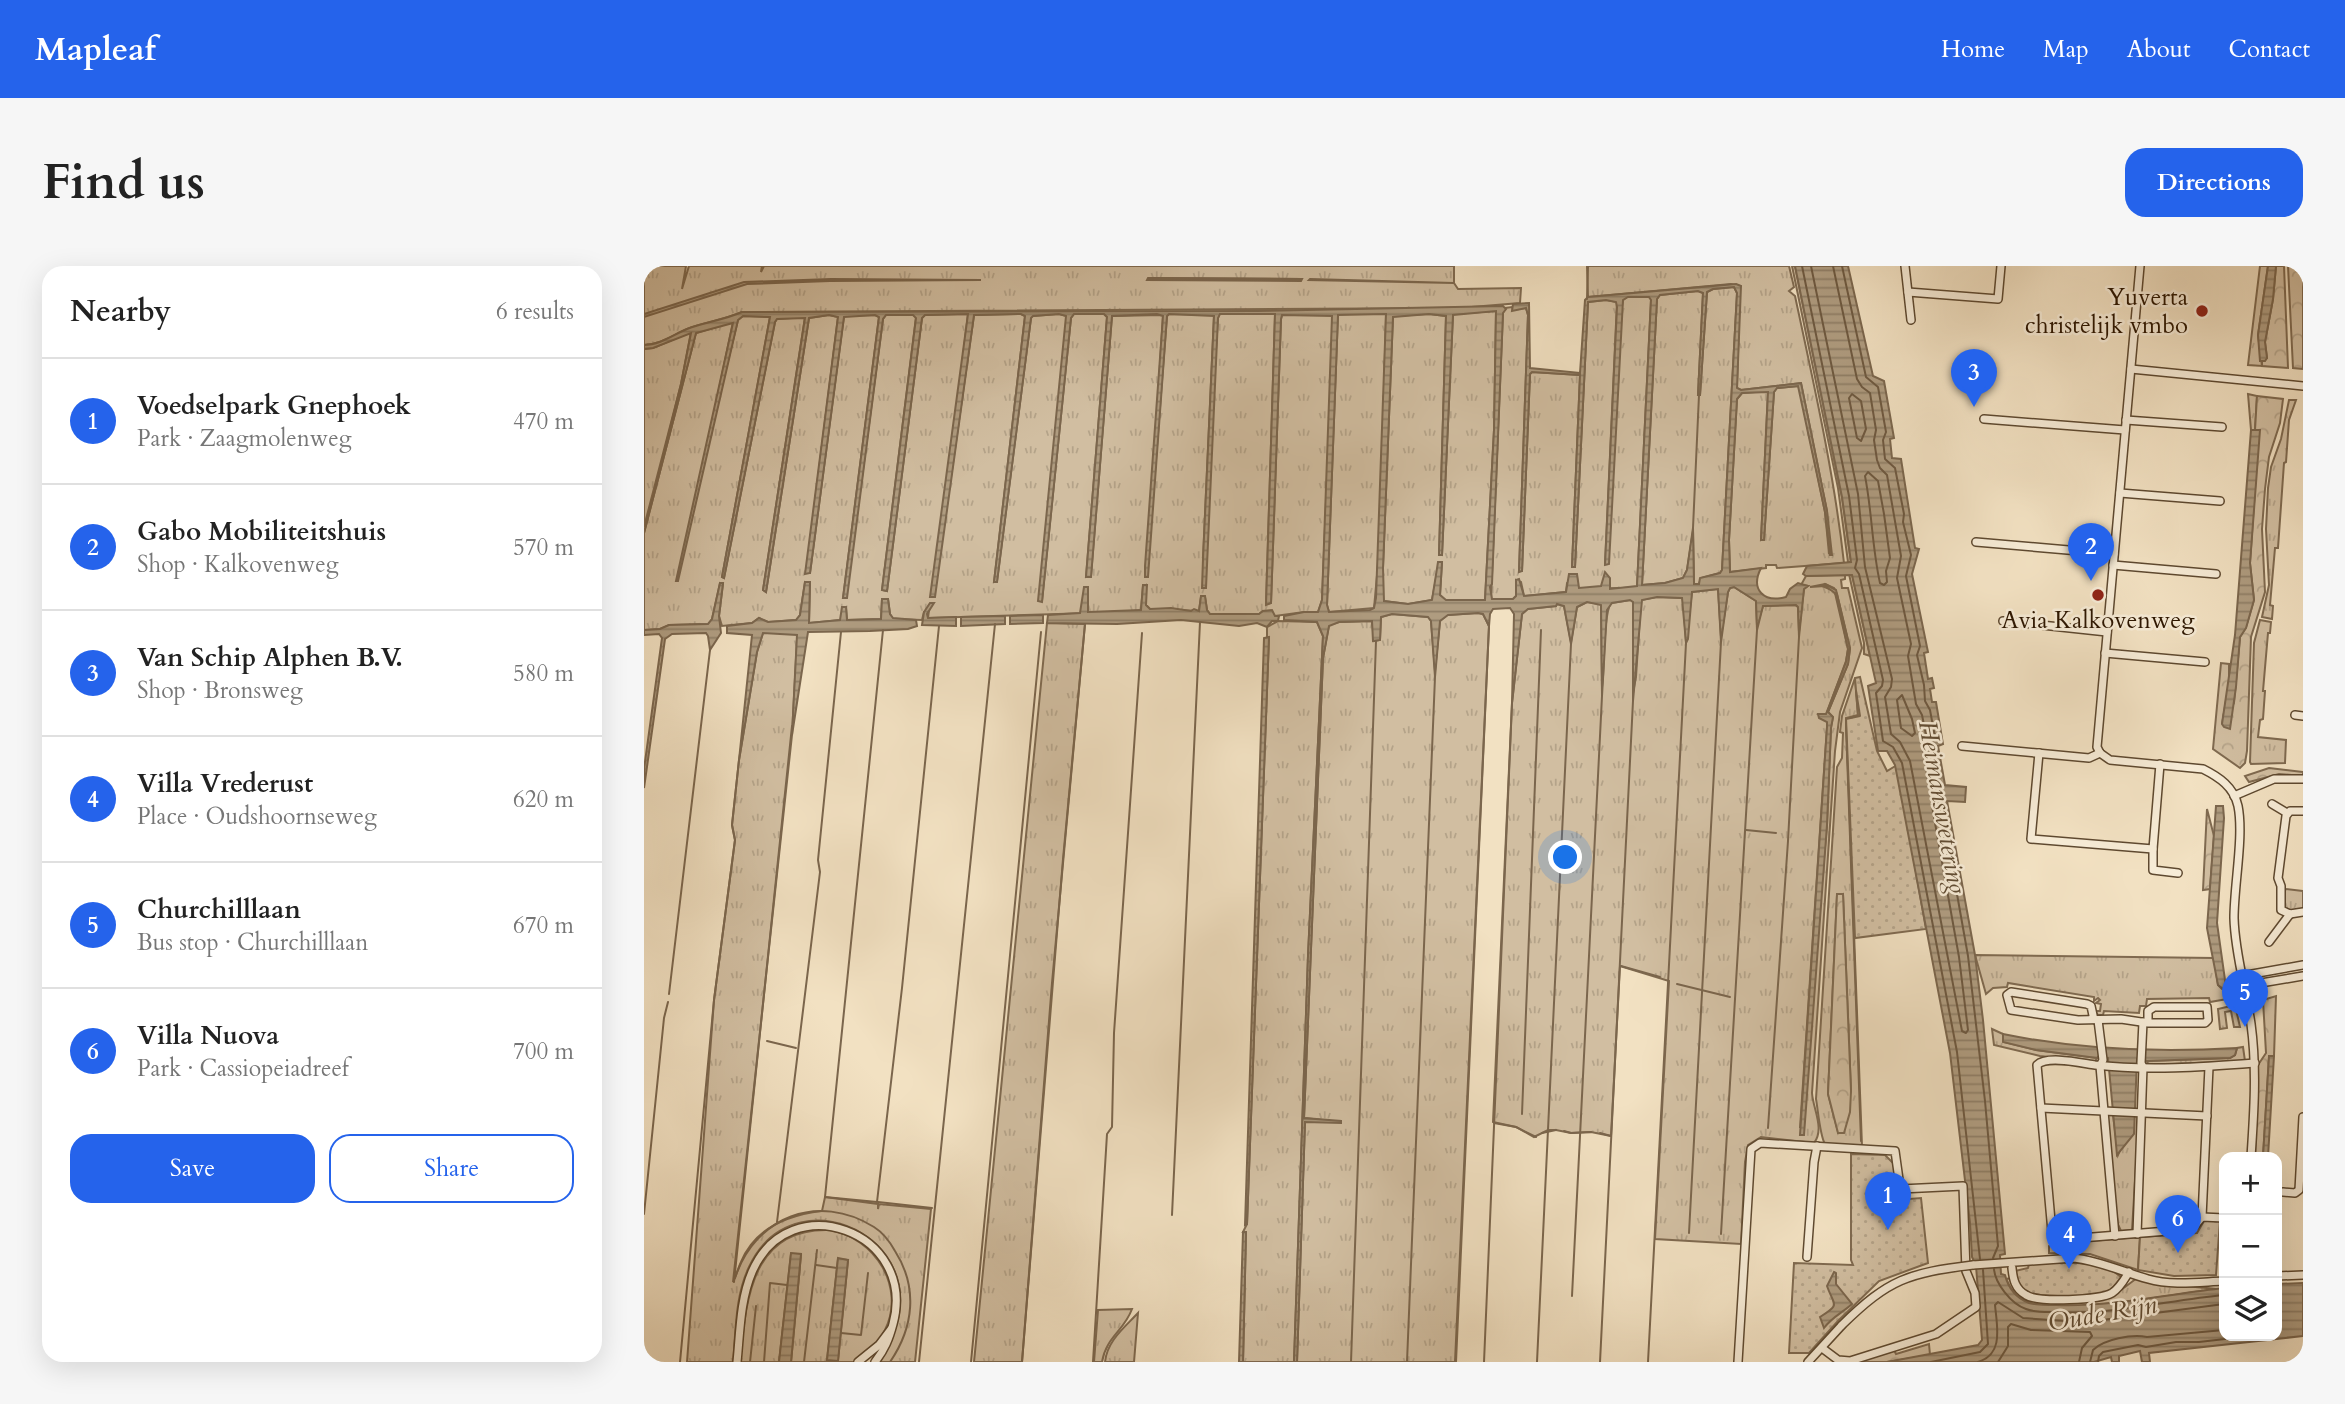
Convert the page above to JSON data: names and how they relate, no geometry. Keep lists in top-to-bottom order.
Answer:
{
  "water": ["Heimanswetering", "Oude Rijn"],
  "places": ["Yuverta christelijk vmbo", "Avia Kalkovenweg"],
  "page": {
    "header": "Mapleaf",
    "nav": [
      "Home",
      "Map",
      "About",
      "Contact"
    ],
    "buttons": [
      "Directions",
      ["Save", "Share"]
    ],
    "title": "Find us",
    "heading": ["Nearby", "6 results"],
    "pins": [
      "3",
      "2",
      "5",
      "1",
      "6",
      "4"
    ],
    "list": [
      {
        "mark": "1",
        "name": "Voedselpark Gnephoek",
        "note": "Park · Zaagmolenweg",
        "value": "470 m"
      },
      {
        "mark": "2",
        "name": "Gabo Mobiliteitshuis",
        "note": "Shop · Kalkovenweg",
        "value": "570 m"
      },
      {
        "mark": "3",
        "name": "Van Schip Alphen B.V.",
        "note": "Shop · Bronsweg",
        "value": "580 m"
      },
      {
        "mark": "4",
        "name": "Villa Vrederust",
        "note": "Place · Oudshoornseweg",
        "value": "620 m"
      },
      {
        "mark": "5",
        "name": "Churchilllaan",
        "note": "Bus stop · Churchilllaan",
        "value": "670 m"
      },
      {
        "mark": "6",
        "name": "Villa Nuova",
        "note": "Park · Cassiopeiadreef",
        "value": "700 m"
      }
    ],
    "map_buttons": ["+", "−"]
  }
}
